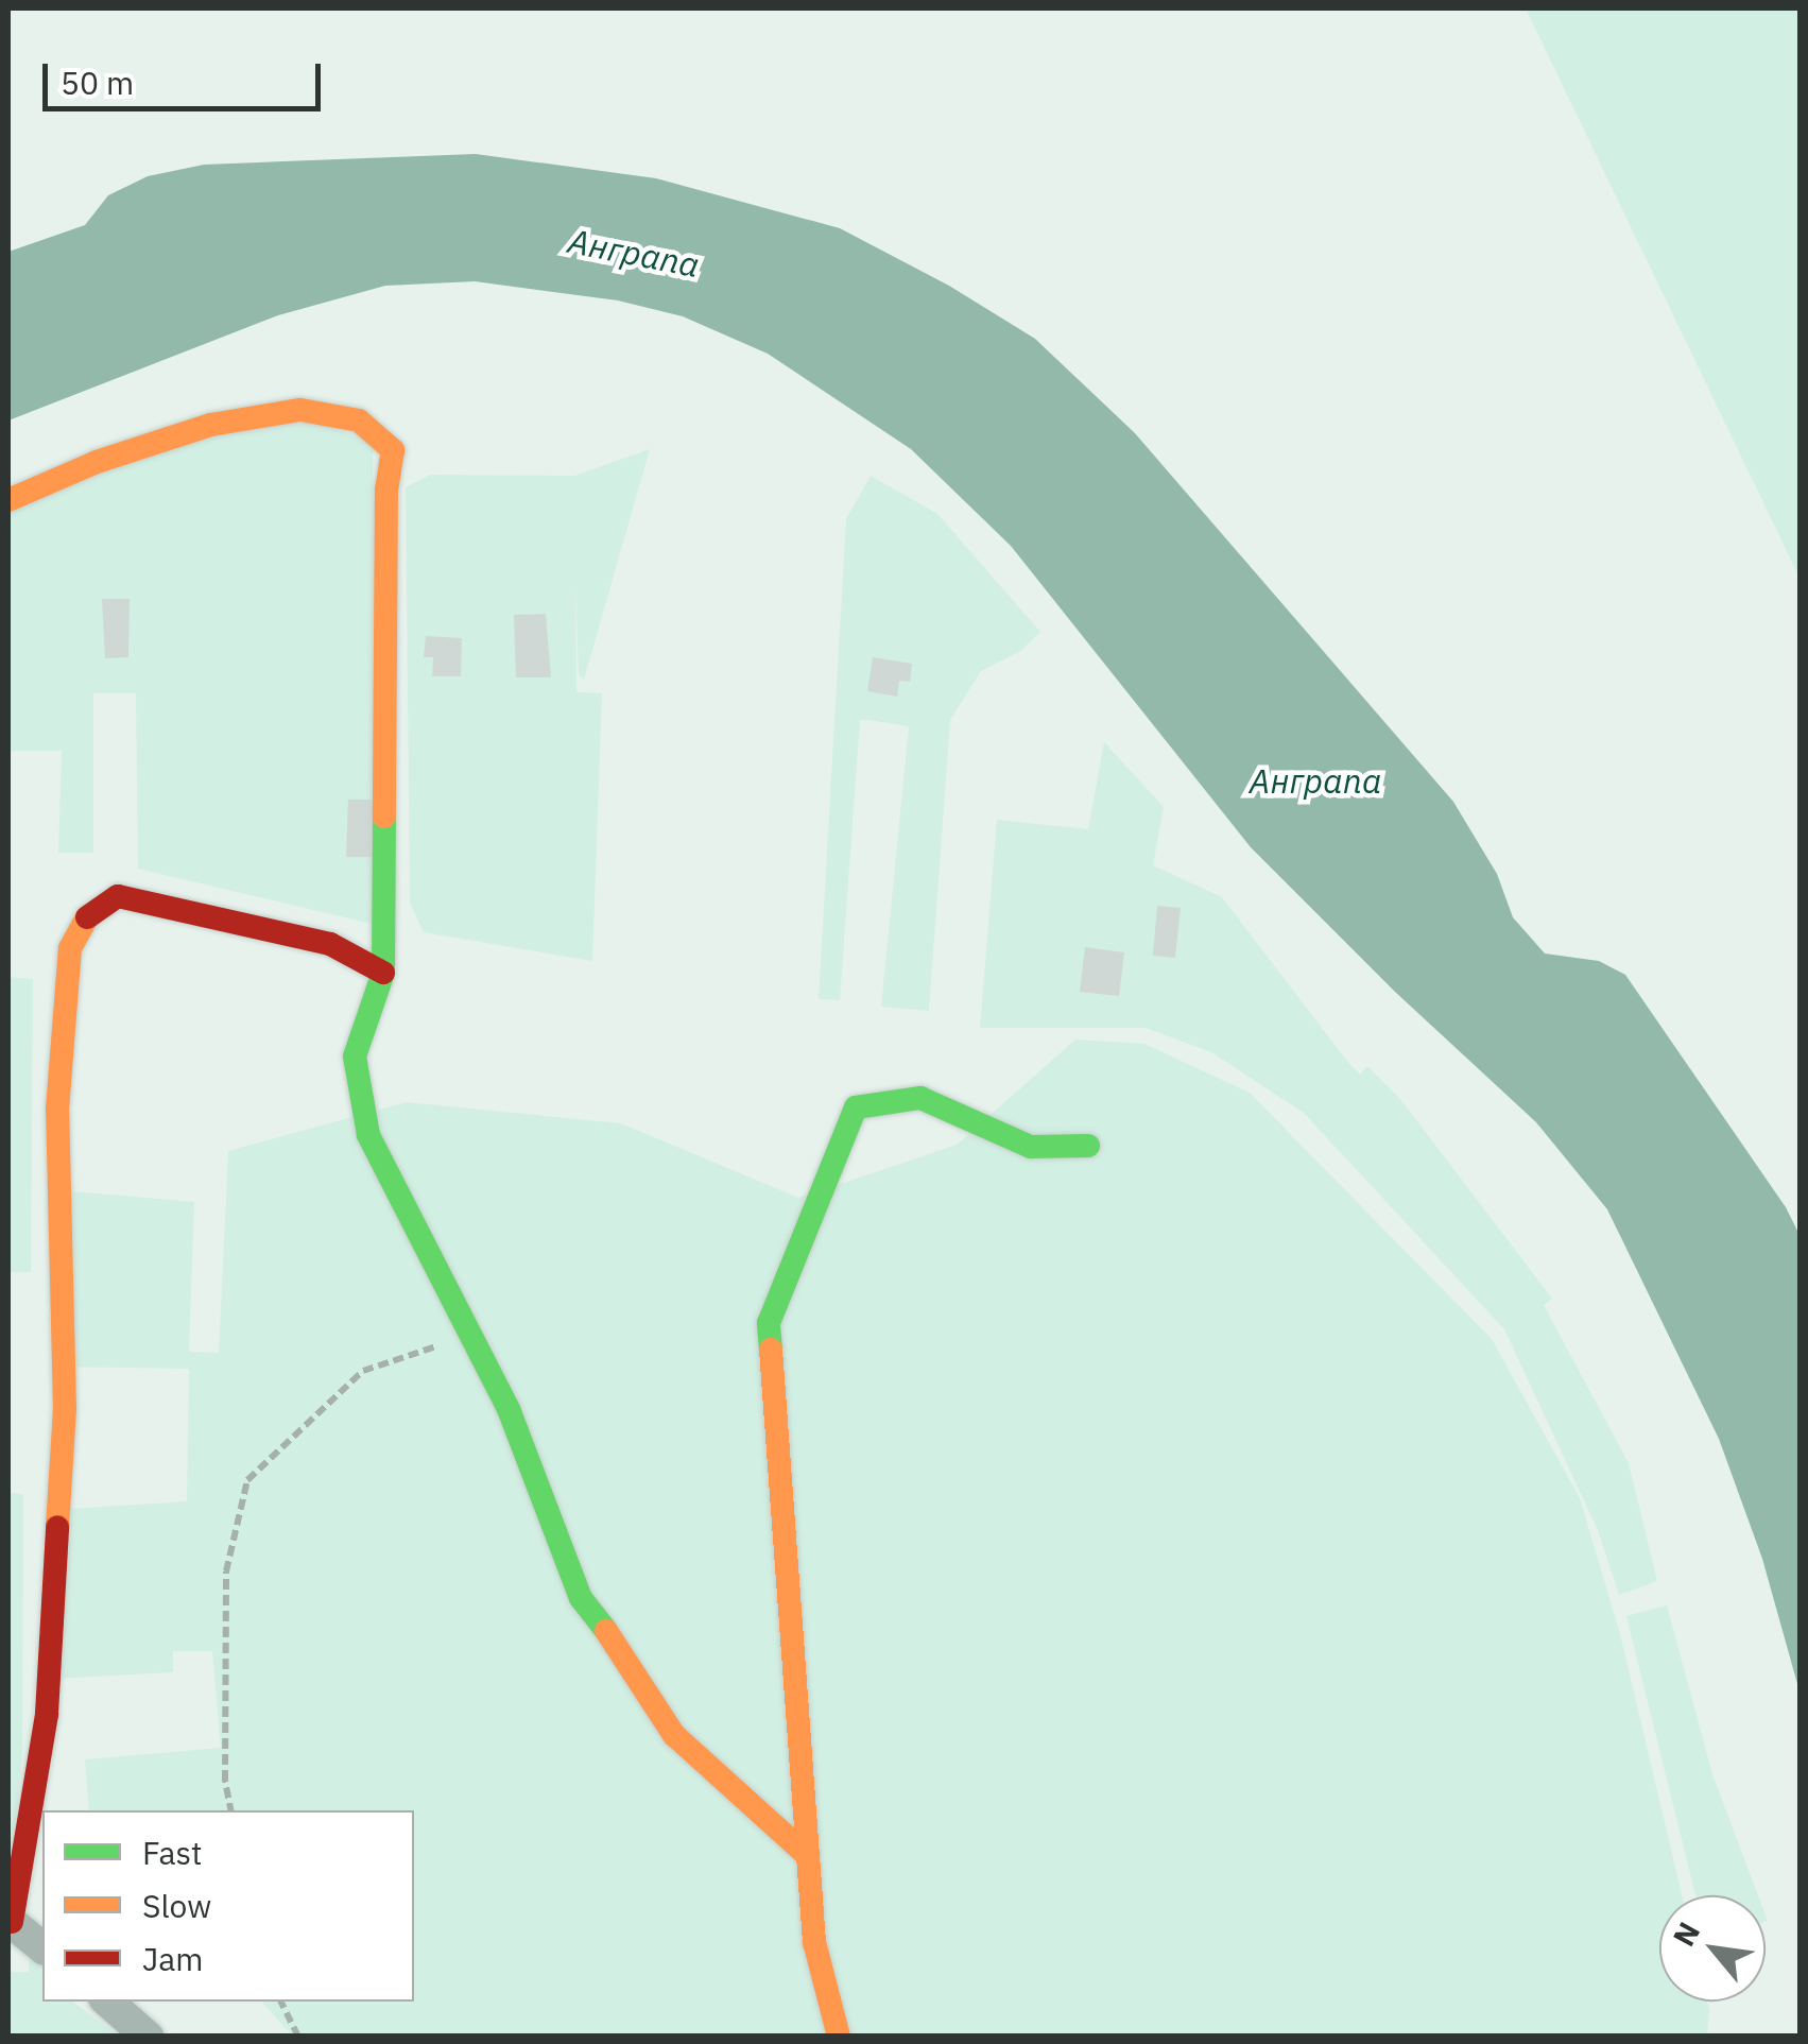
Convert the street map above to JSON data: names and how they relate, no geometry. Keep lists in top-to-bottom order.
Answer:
{
  "water": ["Анграпа"],
  "legend": ["Fast", "Slow", "Jam"],
  "scale_bar": "50 m",
  "north": "top left"
}
